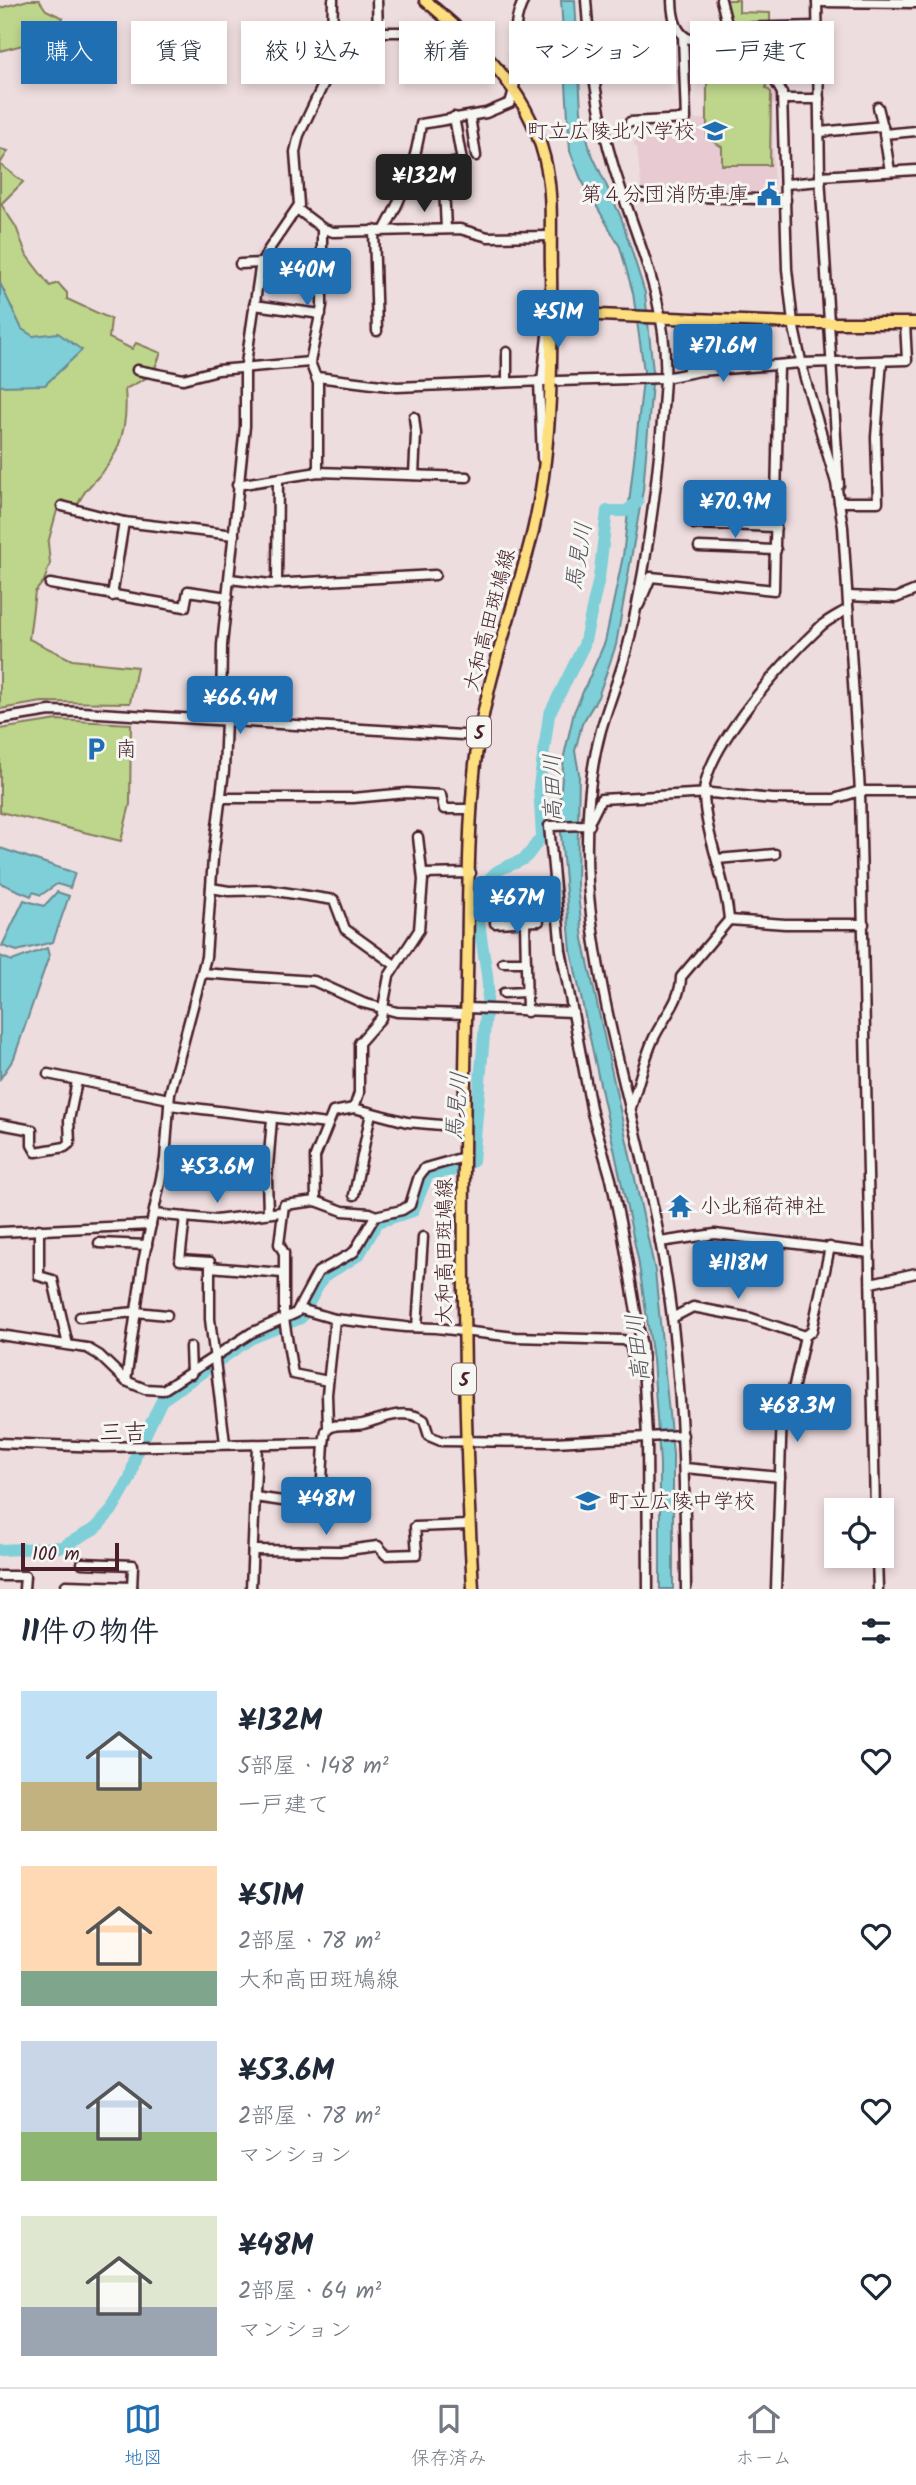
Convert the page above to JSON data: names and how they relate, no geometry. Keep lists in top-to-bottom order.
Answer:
{
  "streets": {
    "main road": ["大和高田斑鳩線", "5"]
  },
  "districts": ["三吉"],
  "water": ["馬見川", "高田川"],
  "places": {
    "school or university": ["町立広陵北小学校", "町立広陵中学校"],
    "public building": ["第４分団消防車庫"],
    "parking": ["南"],
    "temple": ["小北稲荷神社"]
  },
  "scale_bar": "100 m",
  "page": {
    "chip": [
      "購入",
      "賃貸",
      "絞り込み",
      "新着",
      "マンション",
      "一戸建て"
    ],
    "price": [
      "¥132M",
      "¥40M",
      "¥51M",
      "¥71.6M",
      "¥70.9M",
      "¥66.4M",
      "¥67M",
      "¥53.6M",
      "¥118M",
      "¥68.3M",
      "¥48M"
    ],
    "scale": "100 m",
    "heading": "11件の物件",
    "list": [
      {
        "name": "¥132M",
        "note": "5部屋 · 148 m² · 一戸建て"
      },
      {
        "name": "¥51M",
        "note": "2部屋 · 78 m² · 大和高田斑鳩線"
      },
      {
        "name": "¥53.6M",
        "note": "2部屋 · 78 m² · マンション"
      },
      {
        "name": "¥48M",
        "note": "2部屋 · 64 m² · マンション"
      }
    ],
    "tabs": ["地図", "保存済み", "ホーム"]
  }
}
